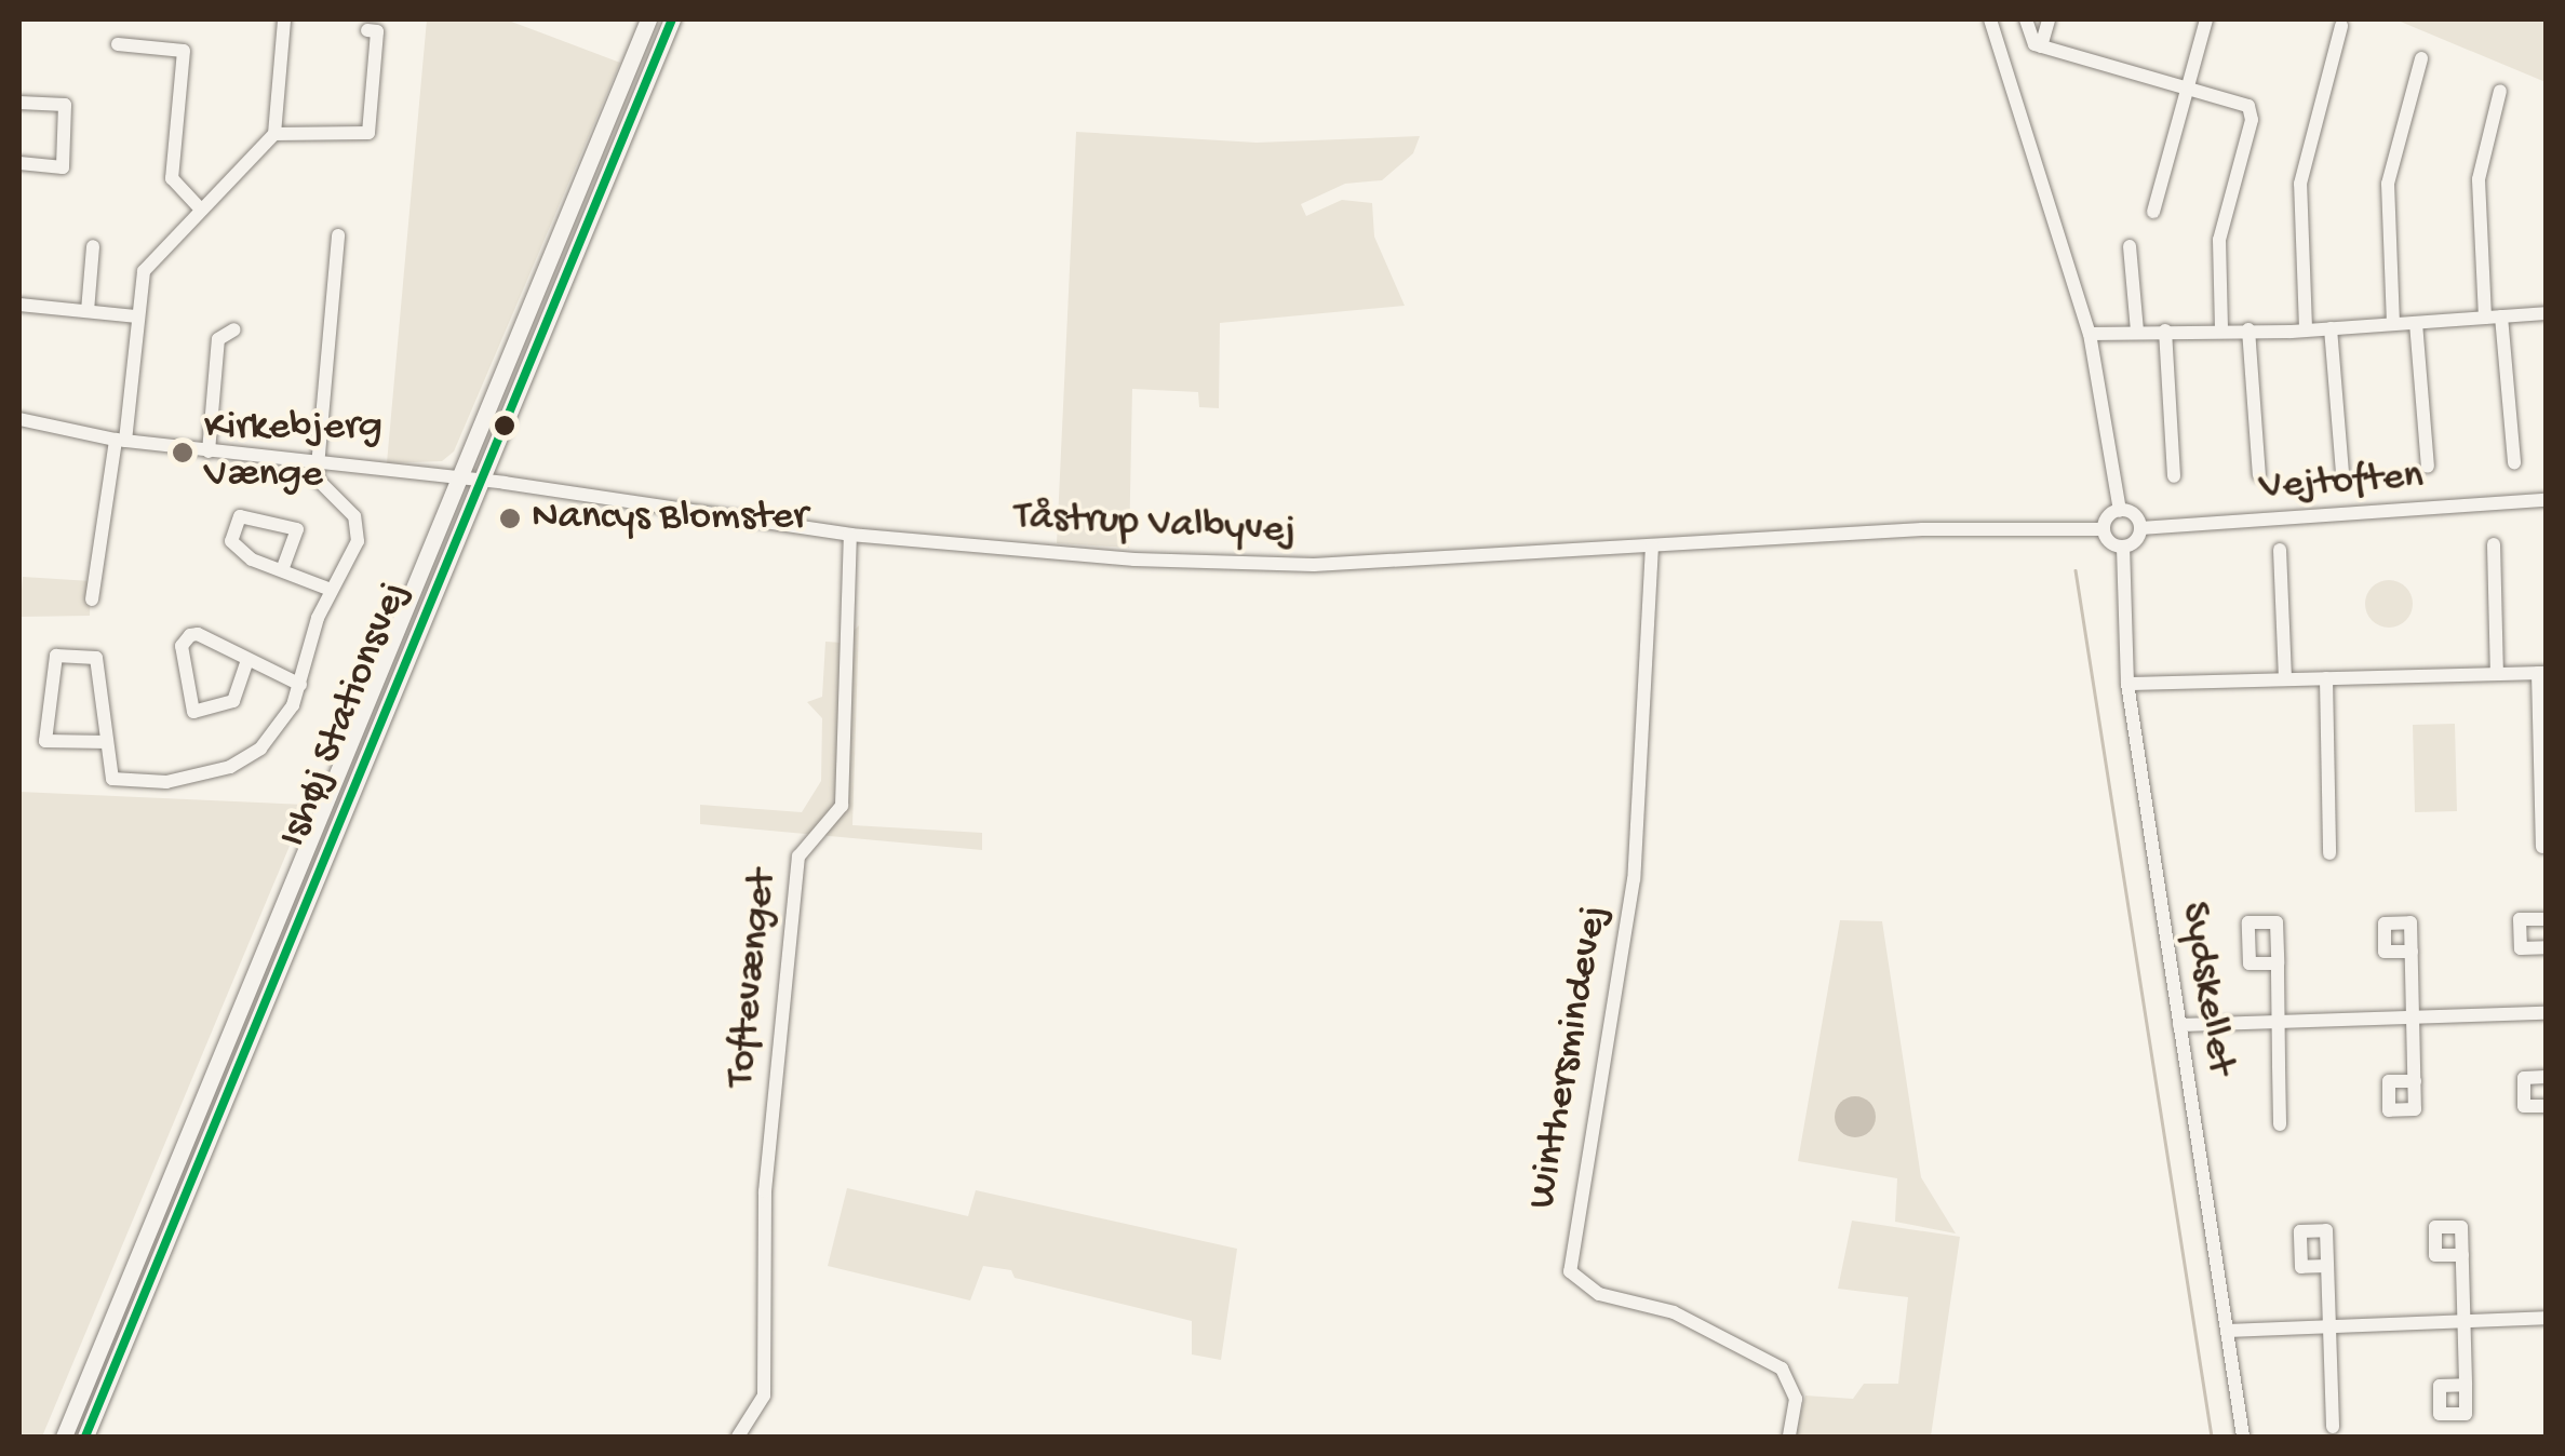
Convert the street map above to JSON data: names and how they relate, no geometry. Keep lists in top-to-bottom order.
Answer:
{
  "streets": {
    "main road": ["Ishøj Stationsvej"],
    "street": [
      "Vejtoften",
      "Tåstrup Valbyvej",
      "Toftevænget",
      "Sydskellet",
      "Winthersmindevej"
    ]
  },
  "crossings": [
    ["Tåstrup Valbyvej", "Ishøj Stationsvej"],
    ["Tåstrup Valbyvej", "Toftevænget"],
    ["Tåstrup Valbyvej", "Winthersmindevej"]
  ],
  "places": ["Kirkebjerg Vænge", "Nancys Blomster"]
}
